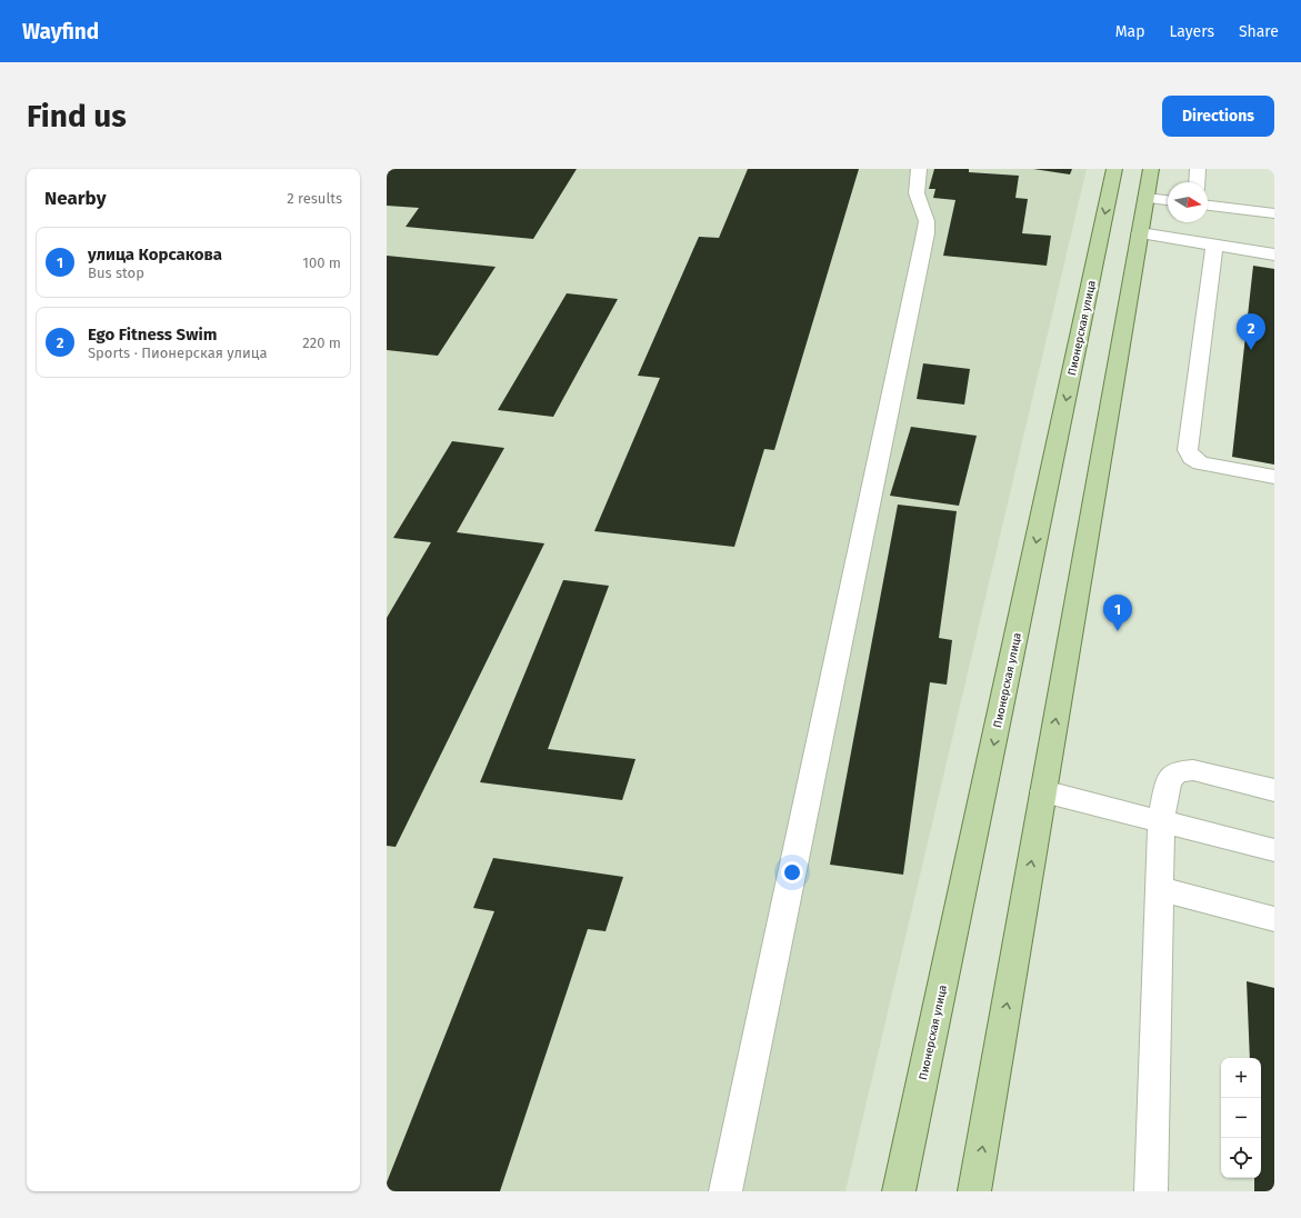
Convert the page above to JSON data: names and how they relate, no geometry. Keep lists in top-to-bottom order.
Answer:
{
  "streets": {
    "main road": ["Пионерская улица"]
  },
  "north": "right",
  "page": {
    "header": "Wayfind",
    "nav": ["Map", "Layers", "Share"],
    "buttons": "Directions",
    "title": "Find us",
    "heading": ["Nearby", "2 results"],
    "list": [
      {
        "mark": "1",
        "name": "улица Корсакова",
        "note": "Bus stop",
        "value": "100 m"
      },
      {
        "mark": "2",
        "name": "Ego Fitness Swim",
        "note": "Sports · Пионерская улица",
        "value": "220 m"
      }
    ],
    "pins": ["2", "1"],
    "map_buttons": ["+", "−"]
  }
}
